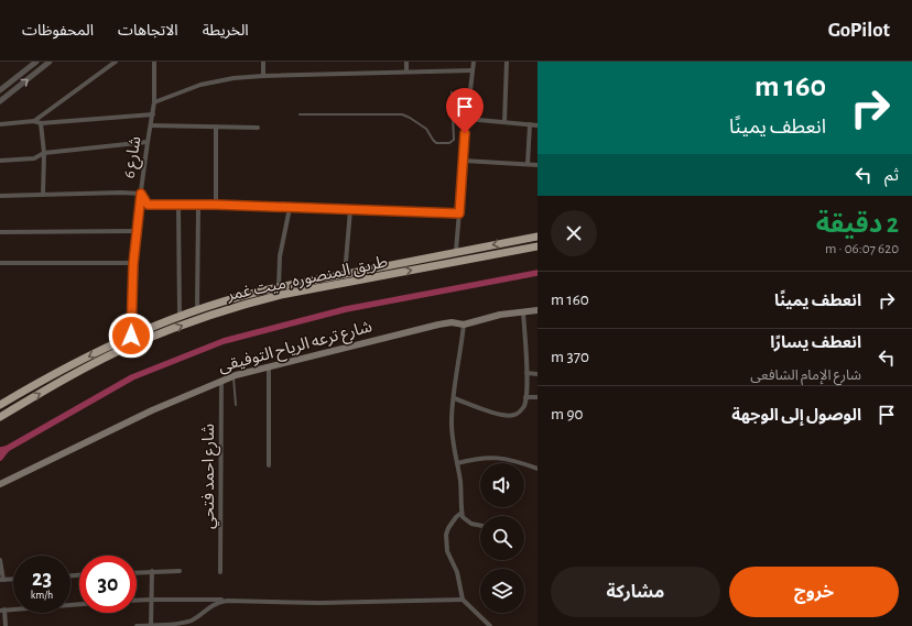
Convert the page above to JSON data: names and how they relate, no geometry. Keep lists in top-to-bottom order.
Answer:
{
  "streets": {
    "highway": ["طريق المنصوره, ميت غمر"],
    "main road": ["شارع ترعه الرياح التوفيقى"],
    "street": ["شارع 6", "شارع احمد فتحي"]
  },
  "crossings": [
    ["شارع 6", "طريق المنصوره, ميت غمر"],
    ["شارع ترعه الرياح التوفيقى", "شارع احمد فتحي"]
  ],
  "page": {
    "header": "GoPilot",
    "nav": ["الخريطة", "الاتجاهات", "المحفوظات"],
    "turn": ["160 m", "انعطف يمينًا"],
    "then": "ثم",
    "heading": ["2 دقيقة", "620 m · 06:07"],
    "list": [
      {
        "name": "انعطف يمينًا",
        "value": "160 m"
      },
      {
        "name": "انعطف يسارًا",
        "note": "شارع الإمام الشافعى",
        "value": "370 m"
      },
      {
        "name": "الوصول إلى الوجهة",
        "value": "90 m"
      }
    ],
    "speed": "23 km/h",
    "limit": "30",
    "buttons": ["خروج", "مشاركة"]
  }
}
